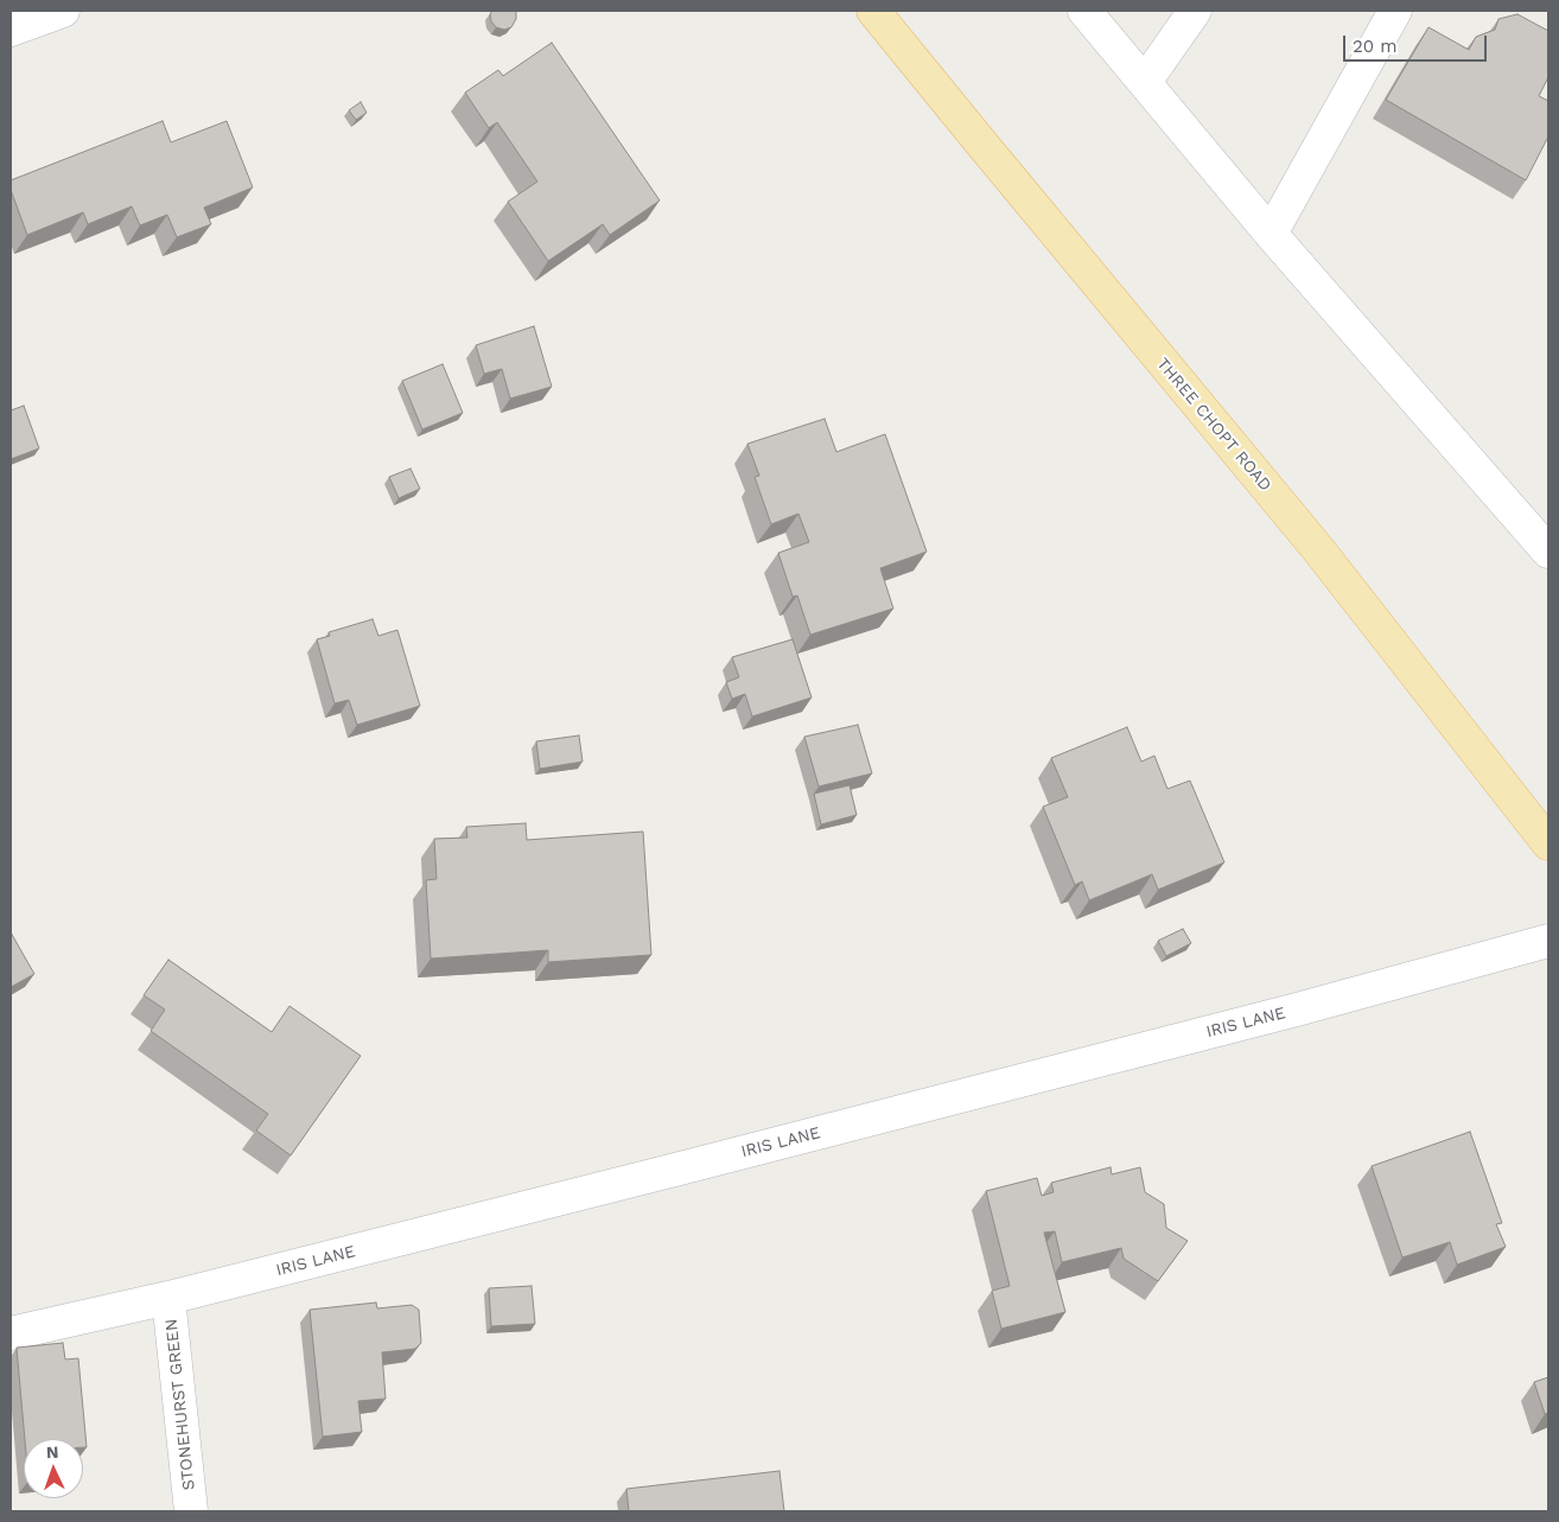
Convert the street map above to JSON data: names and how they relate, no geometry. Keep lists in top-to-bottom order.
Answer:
{
  "streets": {
    "main road": ["THREE CHOPT ROAD"],
    "street": ["IRIS LANE", "STONEHURST GREEN"]
  },
  "crossings": [
    ["IRIS LANE", "STONEHURST GREEN"]
  ],
  "scale_bar": "20 m",
  "north": "top"
}
